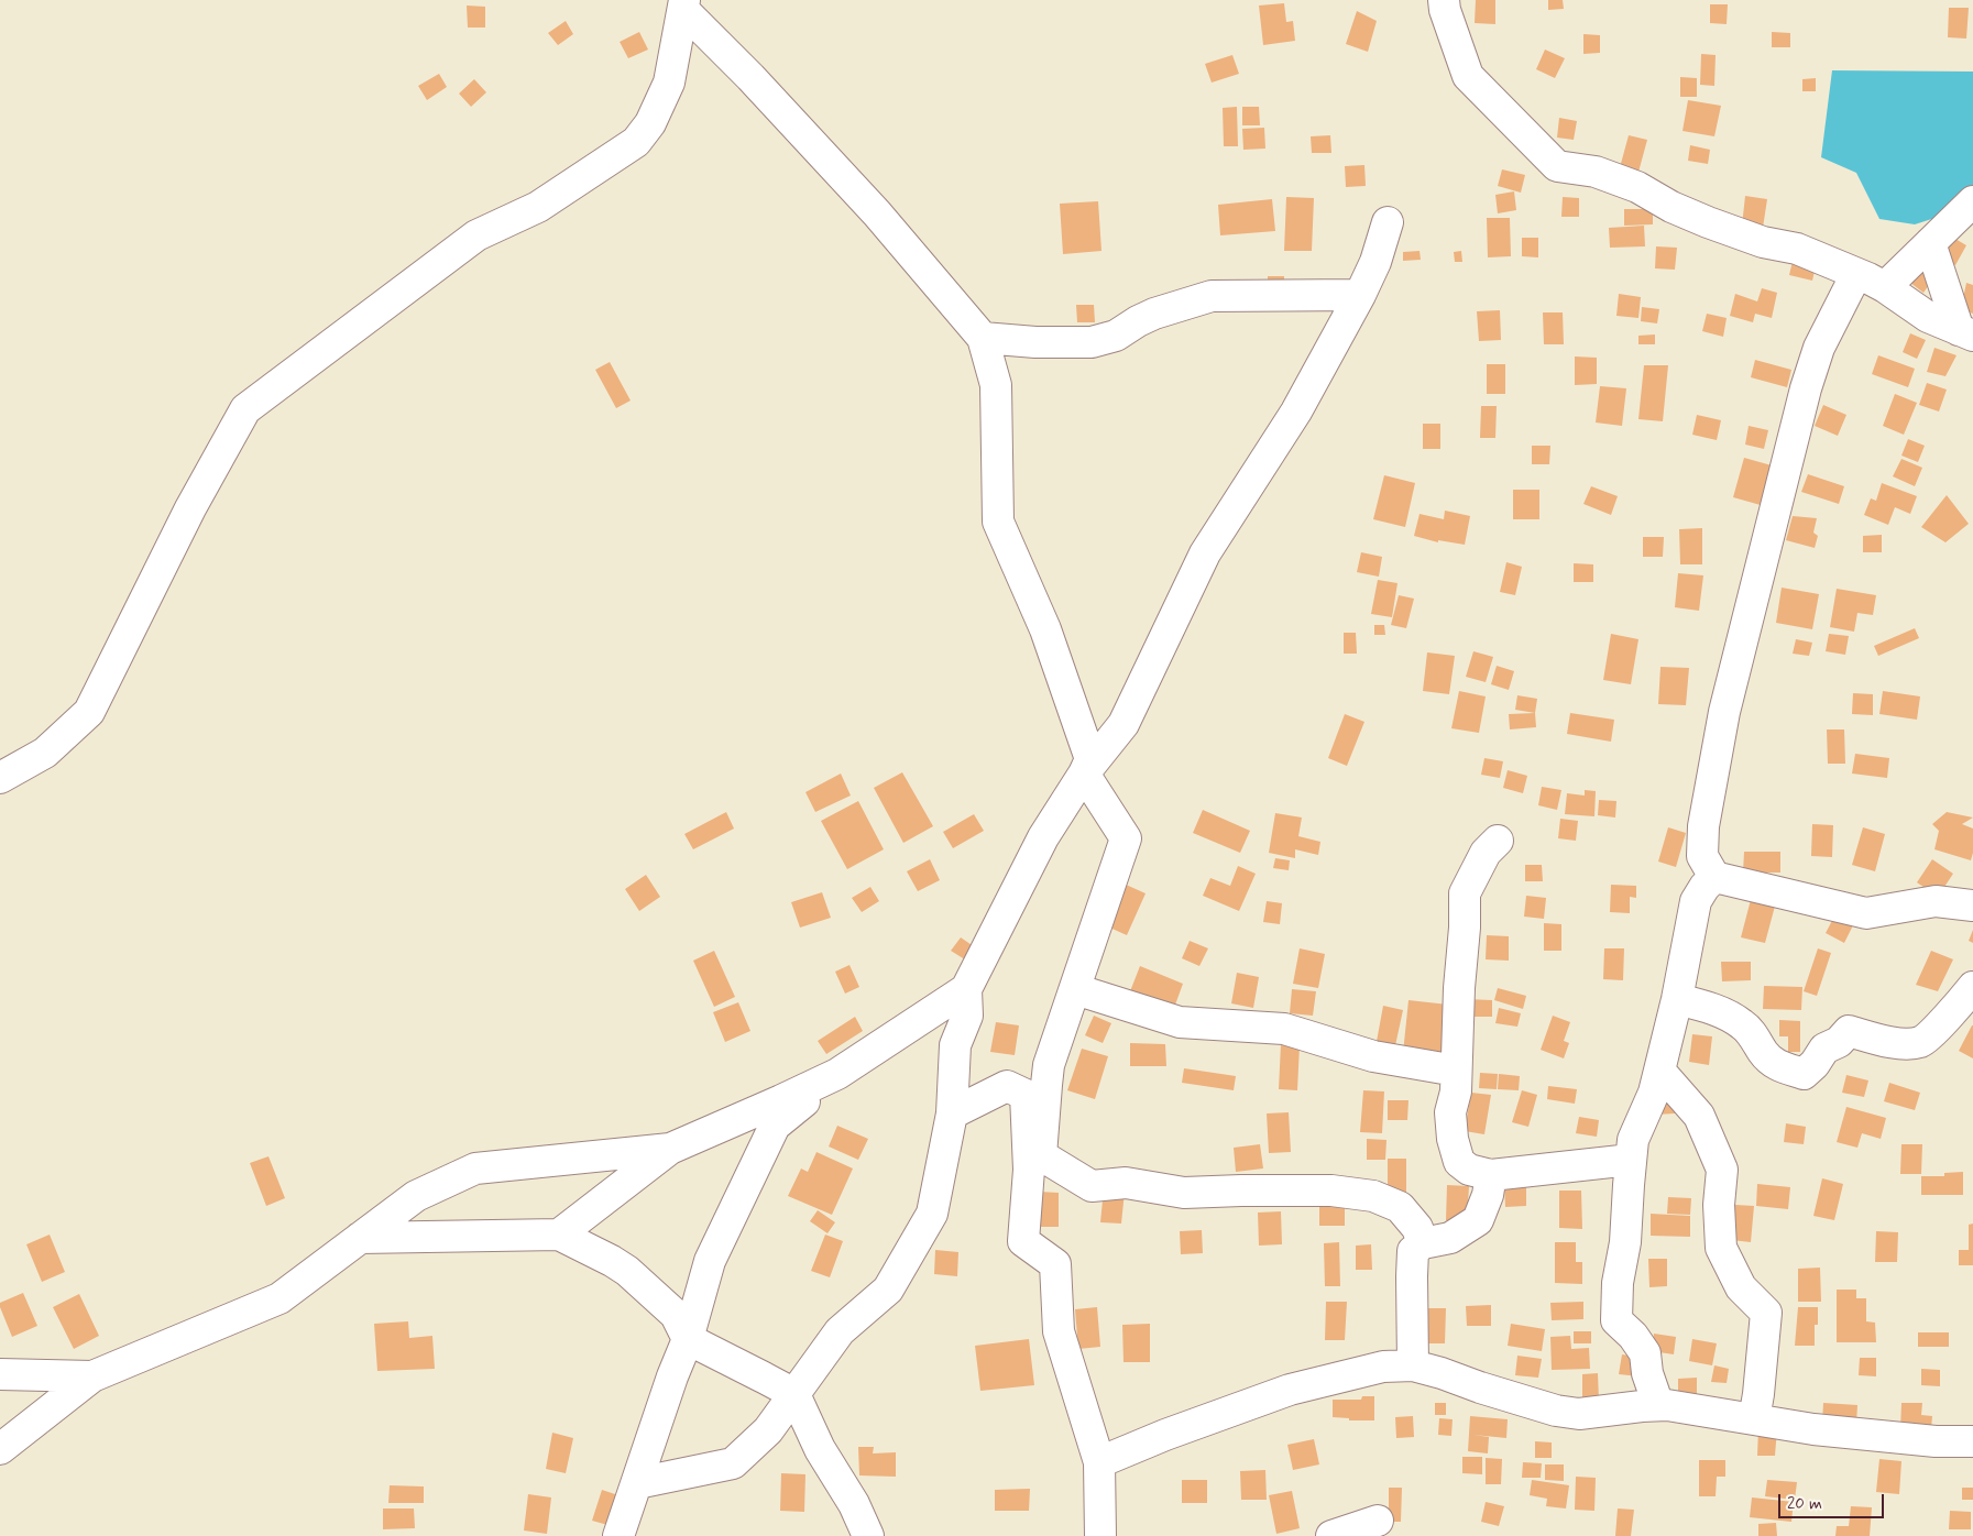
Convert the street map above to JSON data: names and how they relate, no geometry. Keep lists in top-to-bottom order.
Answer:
{
  "scale_bar": "20 m"
}
